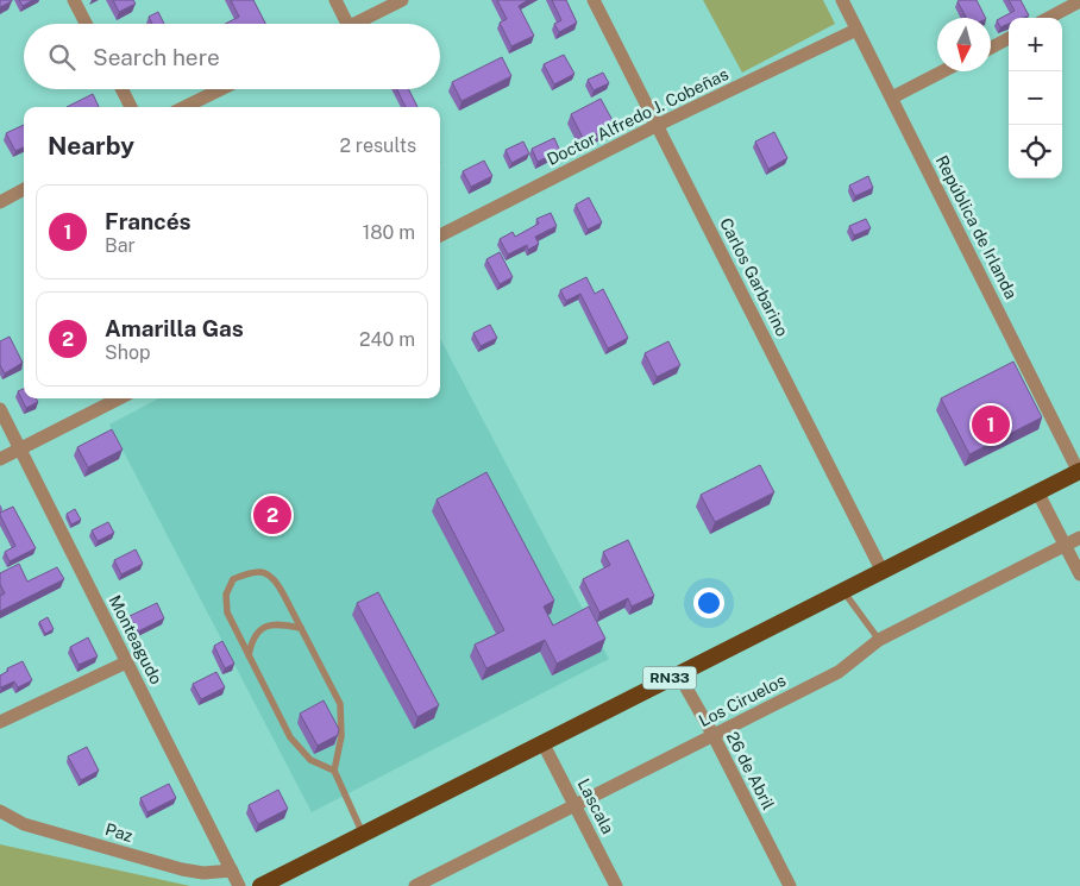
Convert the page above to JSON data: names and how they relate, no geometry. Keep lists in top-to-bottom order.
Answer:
{
  "streets": {
    "highway": ["RN33"],
    "street": [
      "Doctor Alfredo J. Cobeñas",
      "República de Irlanda",
      "Carlos Garbarino",
      "Monteagudo",
      "Los Ciruelos",
      "26 de Abril",
      "Lascala",
      "Paz"
    ]
  },
  "crossings": [
    ["Doctor Alfredo J. Cobeñas", "República de Irlanda"],
    ["Doctor Alfredo J. Cobeñas", "Carlos Garbarino"],
    ["República de Irlanda", "RN33"],
    ["Carlos Garbarino", "RN33"],
    ["Monteagudo", "Paz"],
    ["RN33", "26 de Abril"],
    ["RN33", "Lascala"],
    ["Los Ciruelos", "26 de Abril"],
    ["Los Ciruelos", "Lascala"]
  ],
  "north": "bottom",
  "page": {
    "map_buttons": ["+", "−"],
    "search": "Search here",
    "heading": ["Nearby", "2 results"],
    "list": [
      {
        "mark": "1",
        "name": "Francés",
        "note": "Bar",
        "value": "180 m"
      },
      {
        "mark": "2",
        "name": "Amarilla Gas",
        "note": "Shop",
        "value": "240 m"
      }
    ],
    "pins": ["1", "2"]
  }
}
